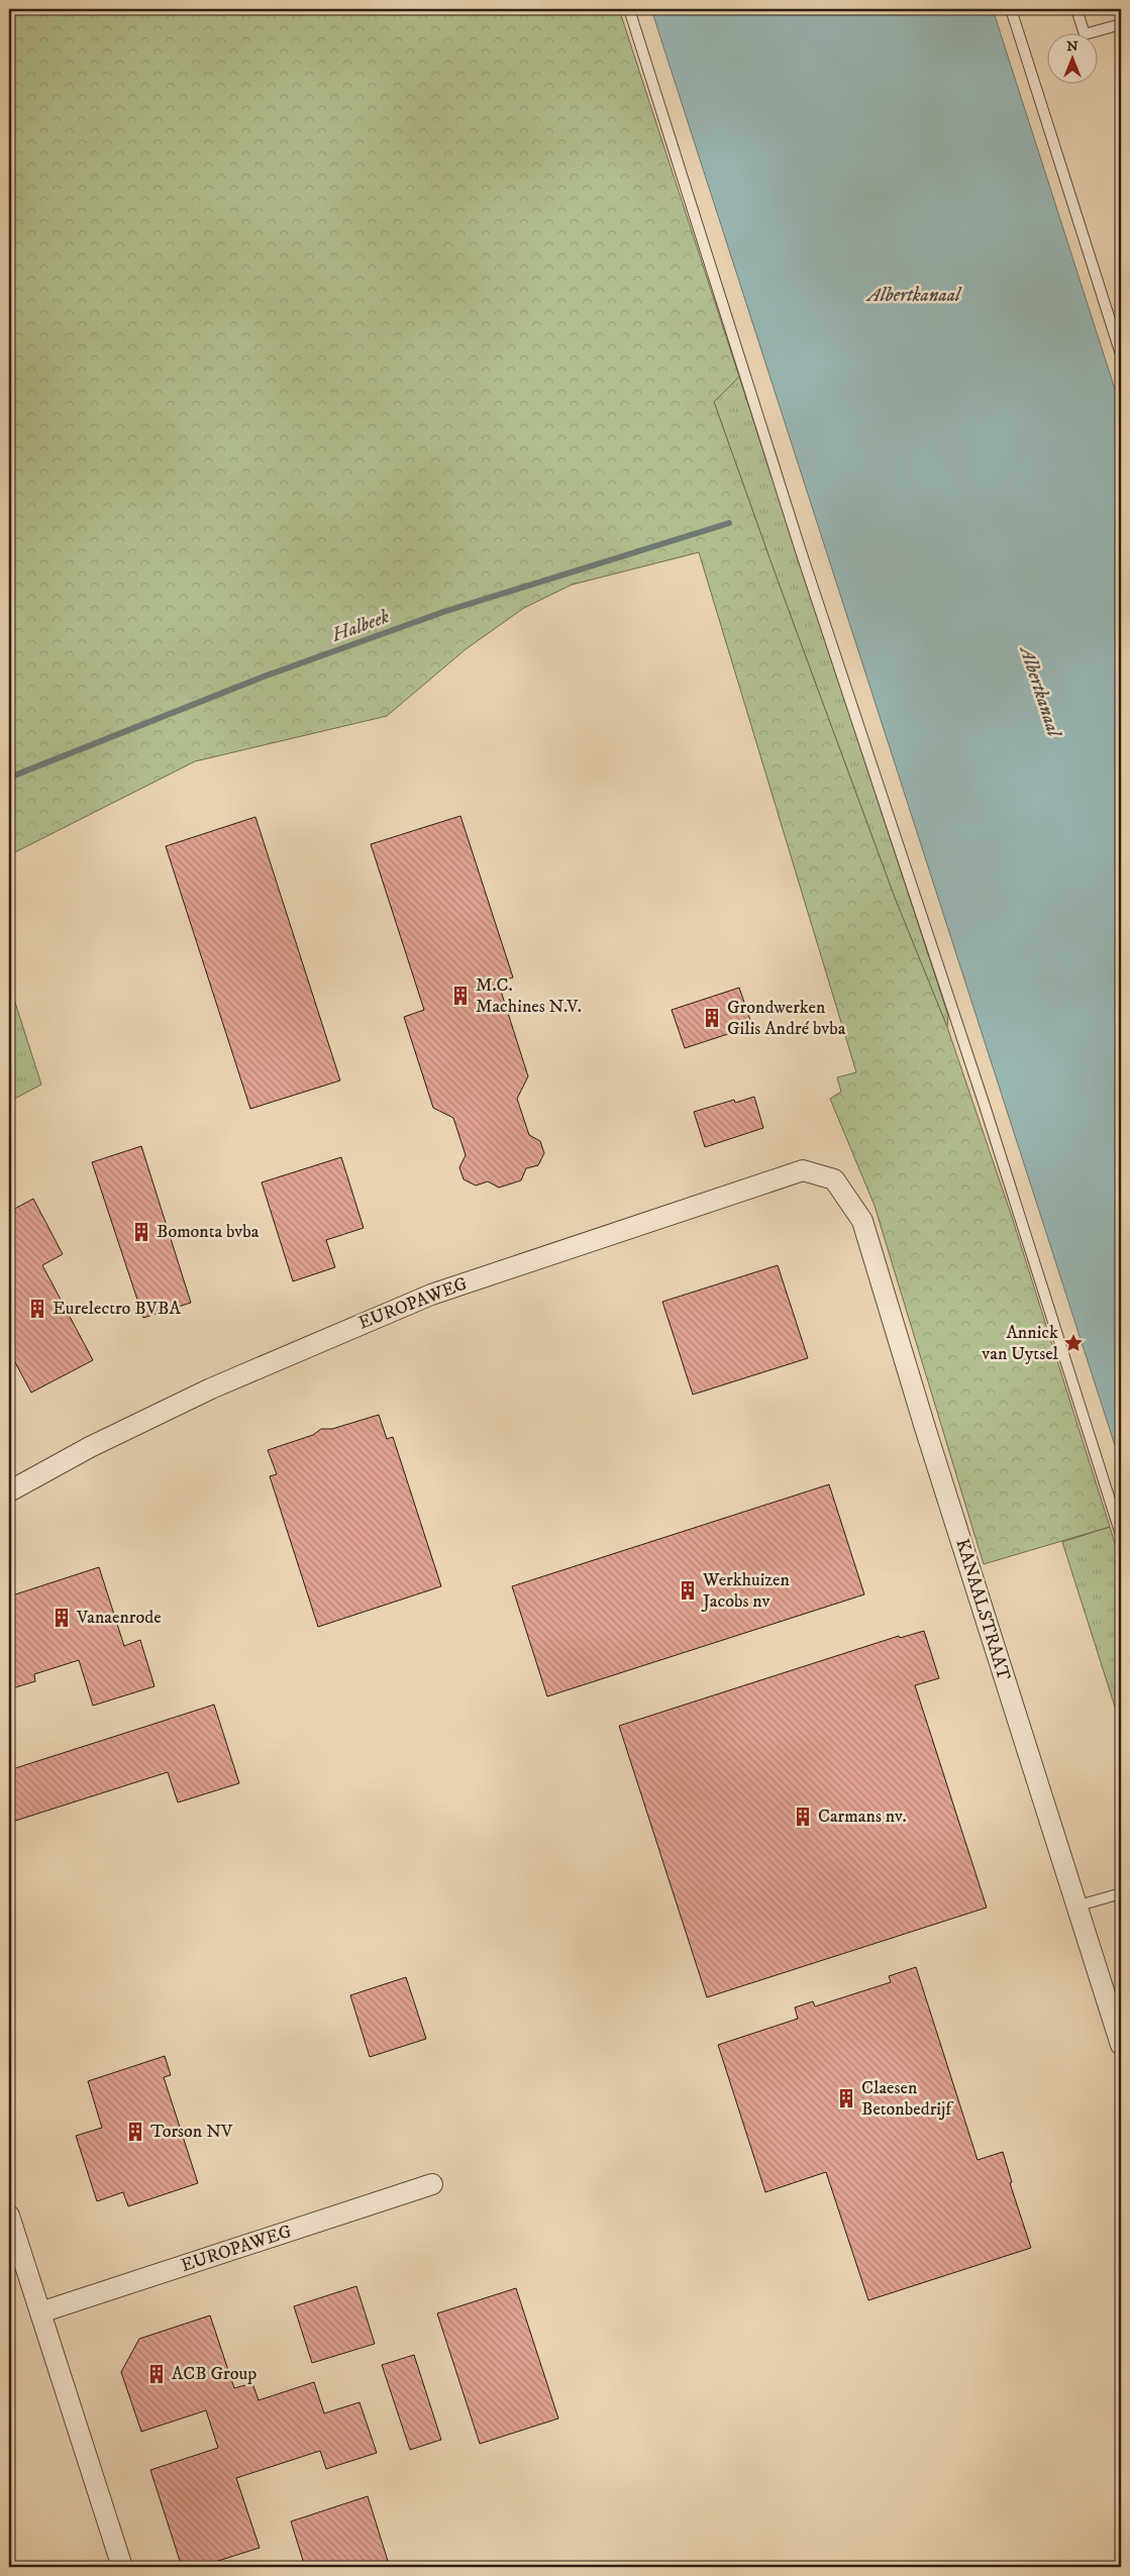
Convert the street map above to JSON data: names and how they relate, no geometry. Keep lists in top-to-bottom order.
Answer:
{
  "streets": {
    "street": ["EUROPAWEG", "KANAALSTRAAT"]
  },
  "crossings": [
    ["EUROPAWEG", "KANAALSTRAAT"]
  ],
  "water": ["Albertkanaal", "Halbeek"],
  "places": {
    "building": [
      "M.C. Machines N.V.",
      "Grondwerken Gilis André bvba",
      "Bomonta bvba",
      "Eurelectro BVBA",
      "Werkhuizen Jacobs nv",
      "Vanaenrode",
      "Carmans nv.",
      "Claesen Betonbedrijf",
      "Torson NV",
      "ACB Group"
    ],
    "place": ["Annick van Uytsel"]
  },
  "north": "top"
}
